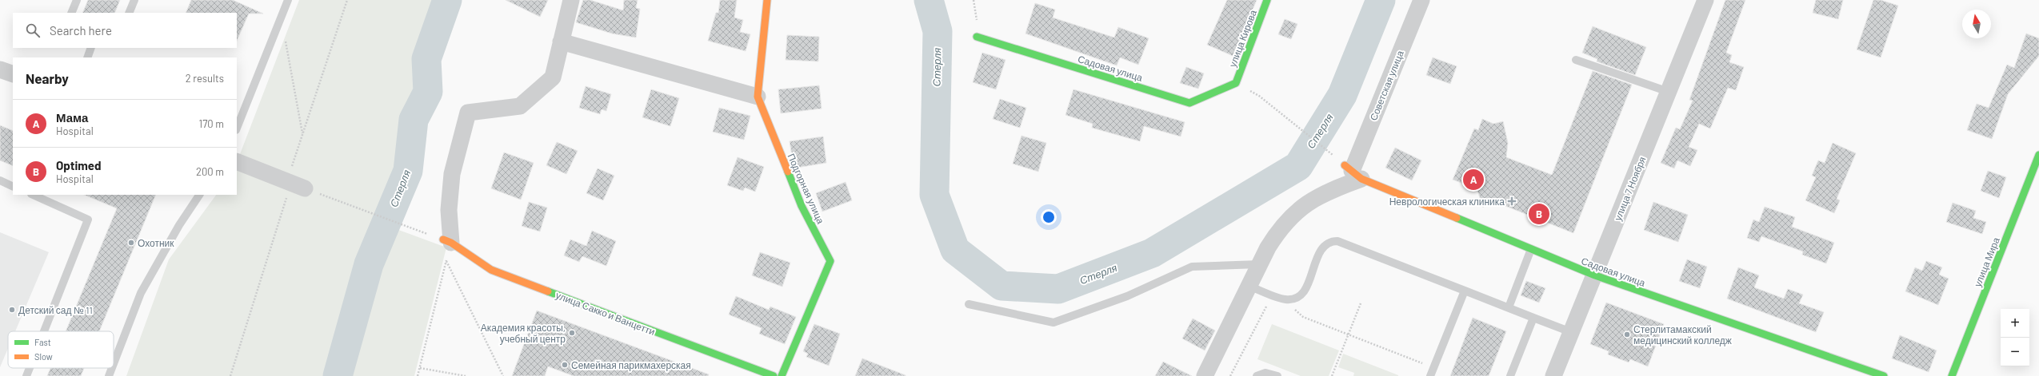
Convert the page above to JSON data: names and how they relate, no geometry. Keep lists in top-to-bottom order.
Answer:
{
  "streets": {
    "street": [
      "улица Кирова",
      "Садовая улица",
      "Советская улица",
      "Подгорная улица",
      "улица 7 Ноября",
      "улица Мира",
      "улица Сакко и Ванцетти"
    ]
  },
  "crossings": [
    ["улица Кирова", "Садовая улица"],
    ["Садовая улица", "Советская улица"],
    ["Садовая улица", "улица 7 Ноября"]
  ],
  "water": ["Стерля"],
  "places": {
    "health": ["Неврологическая клиника"],
    "other": [
      "Охотник",
      "Детский сад № 11",
      "Академия красоты, учебный центр",
      "Стерлитамакский медицинский колледж",
      "Семейная парикмахерская"
    ]
  },
  "legend": ["Fast", "Slow"],
  "north": "top",
  "page": {
    "search": "Search here",
    "heading": ["Nearby", "2 results"],
    "list": [
      {
        "mark": "A",
        "name": "Мама",
        "note": "Hospital",
        "value": "170 m"
      },
      {
        "mark": "B",
        "name": "Optimed",
        "note": "Hospital",
        "value": "200 m"
      }
    ],
    "pins": ["A", "B"],
    "map_buttons": ["+", "−"]
  }
}
